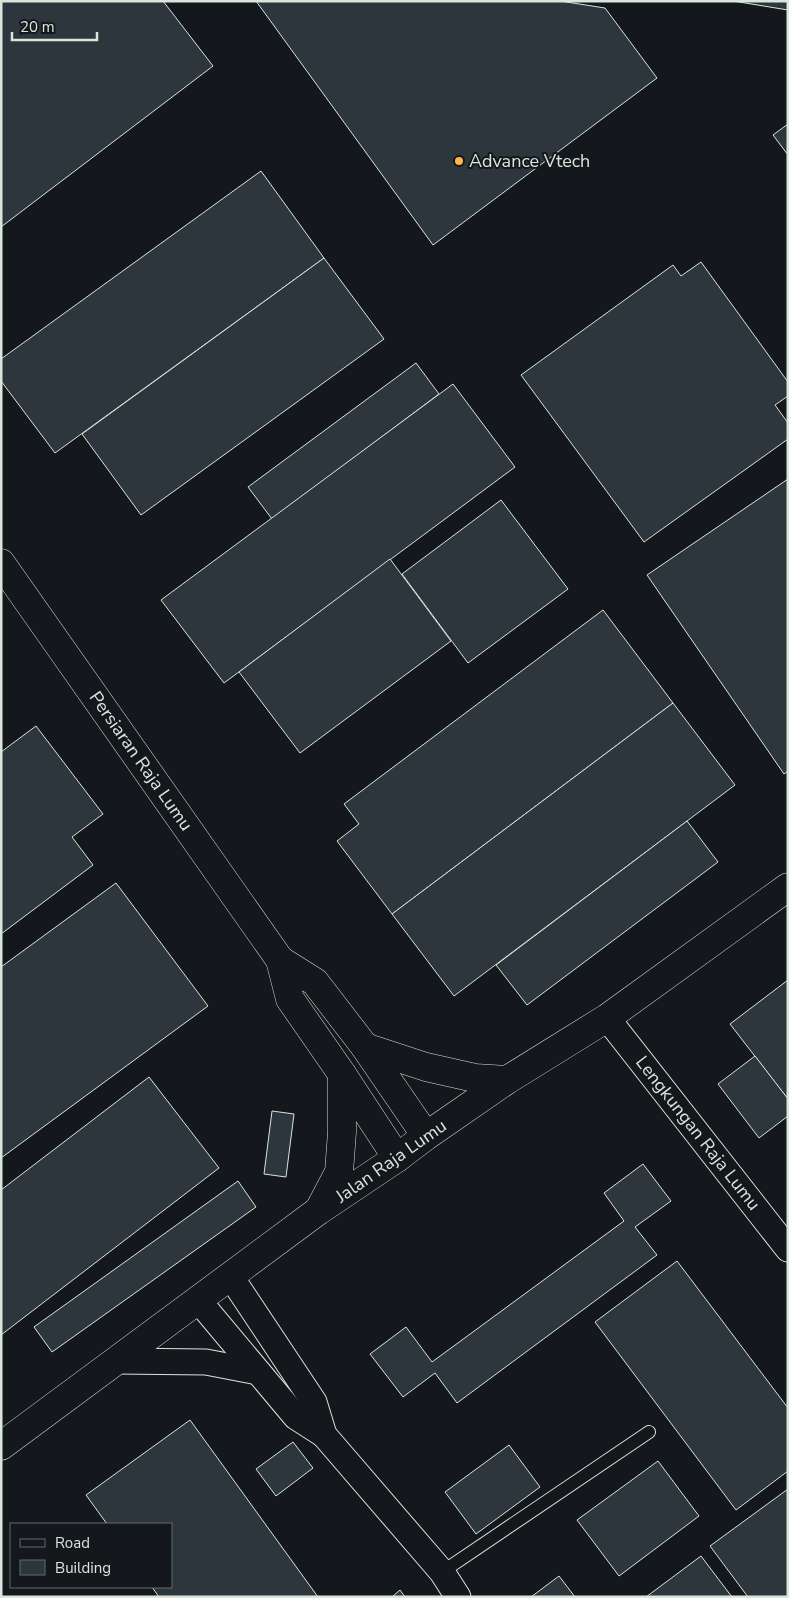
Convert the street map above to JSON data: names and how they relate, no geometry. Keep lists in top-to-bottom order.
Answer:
{
  "streets": {
    "street": ["Persiaran Raja Lumu", "Lengkungan Raja Lumu", "Jalan Raja Lumu"]
  },
  "crossings": [
    ["Persiaran Raja Lumu", "Jalan Raja Lumu"],
    ["Lengkungan Raja Lumu", "Jalan Raja Lumu"]
  ],
  "places": ["Advance Vtech"],
  "legend": ["Road", "Building"],
  "scale_bar": "20 m"
}
